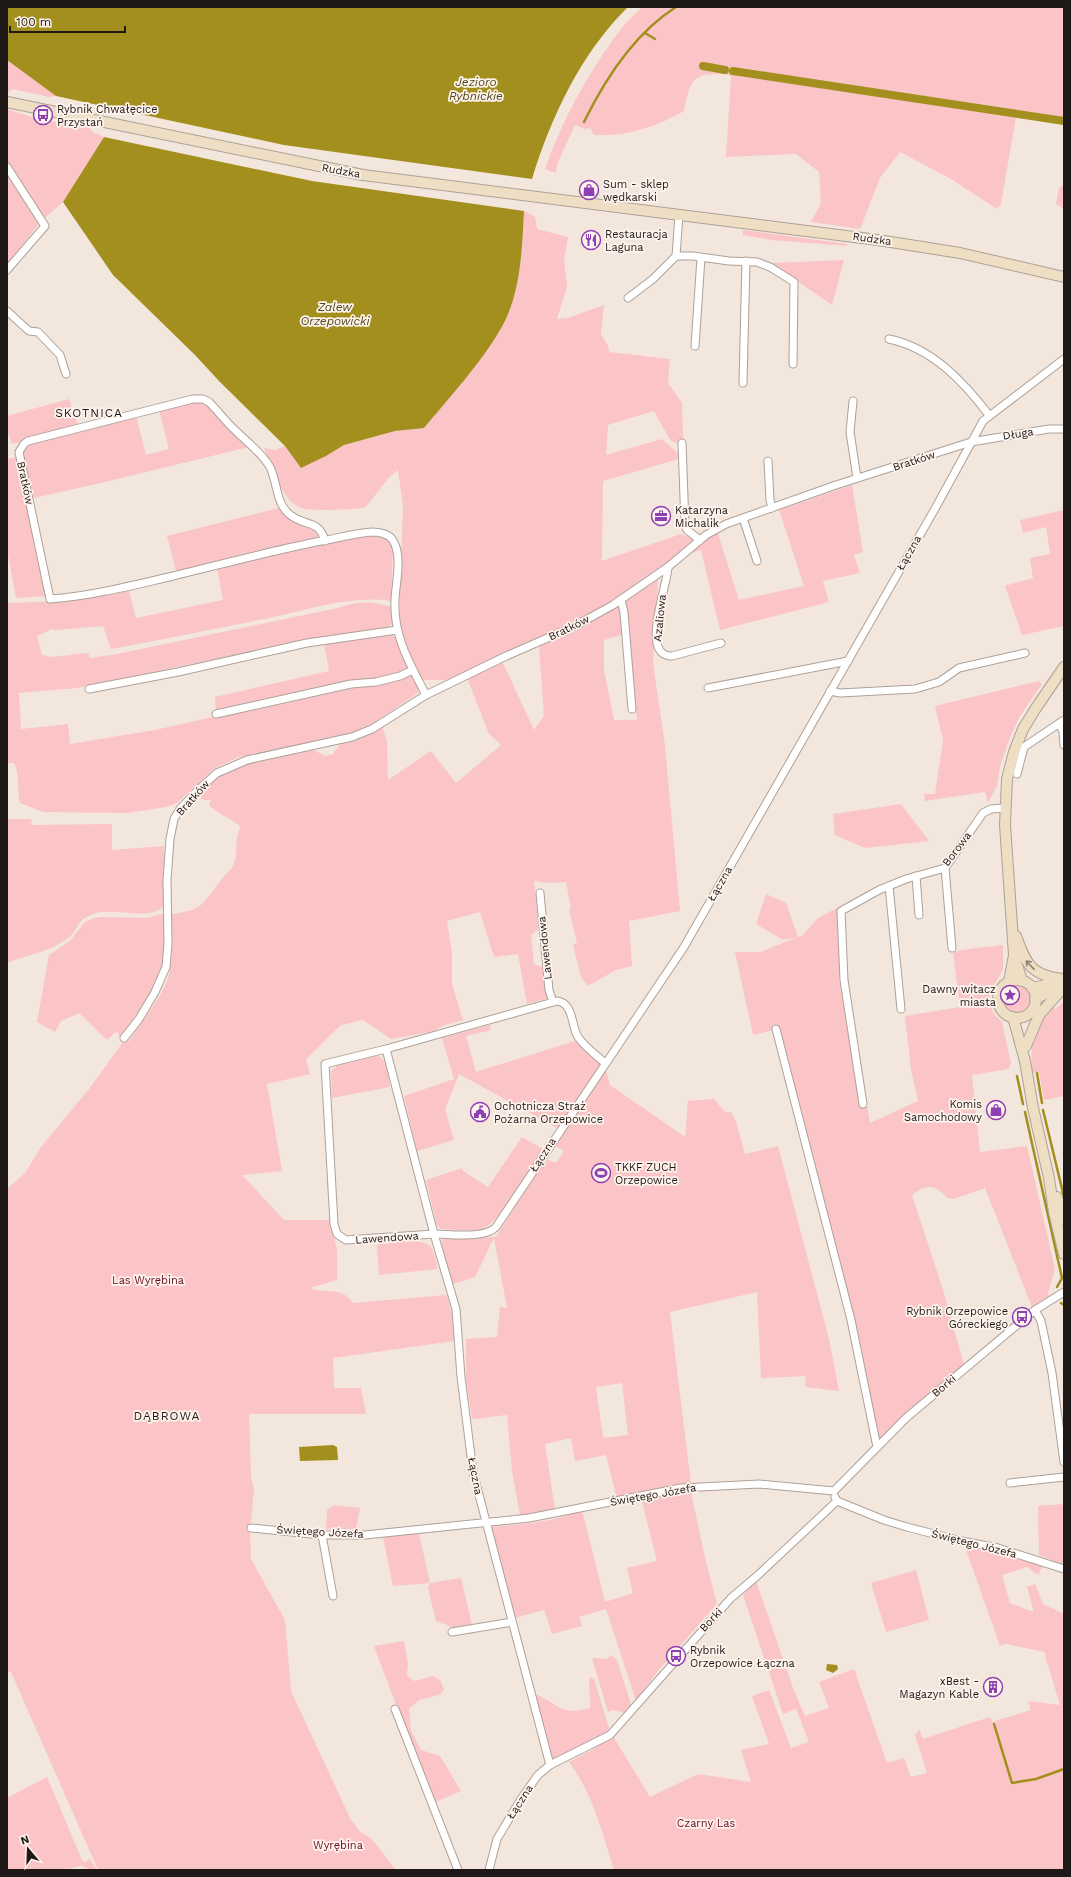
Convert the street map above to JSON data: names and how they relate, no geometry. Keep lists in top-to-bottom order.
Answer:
{
  "streets": {
    "main road": ["Rudzka"],
    "street": [
      "Długa",
      "Bratków",
      "Łączna",
      "Azaliowa",
      "Borowa",
      "Lawendowa",
      "Borki",
      "Świętego Józefa"
    ]
  },
  "crossings": [
    ["Długa", "Bratków"],
    ["Długa", "Łączna"],
    ["Bratków", "Łączna"],
    ["Bratków", "Azaliowa"],
    ["Łączna", "Lawendowa"],
    ["Łączna", "Borki"],
    ["Łączna", "Świętego Józefa"],
    ["Borki", "Świętego Józefa"]
  ],
  "districts": ["SKOTNICA", "DĄBROWA"],
  "water": ["Jezioro Rybnickie", "Zalew Orzepowicki"],
  "parks": ["Las Wyrębina", "Czarny Las", "Wyrębina"],
  "places": {
    "bus stop": ["Rybnik Chwałęcice Przystań", "Rybnik Orzepowice Góreckiego", "Rybnik Orzepowice Łączna"],
    "shop": ["Sum - sklep wędkarski", "Komis Samochodowy"],
    "restaurant": ["Restauracja Laguna"],
    "office": ["Katarzyna Michalik"],
    "place": ["Dawny witacz miasta"],
    "public building": ["Ochotnicza Straż Pożarna Orzepowice"],
    "sports": ["TKKF ZUCH Orzepowice"],
    "building": ["xBest - Magazyn Kable"]
  },
  "scale_bar": "100 m",
  "north": "top"
}
